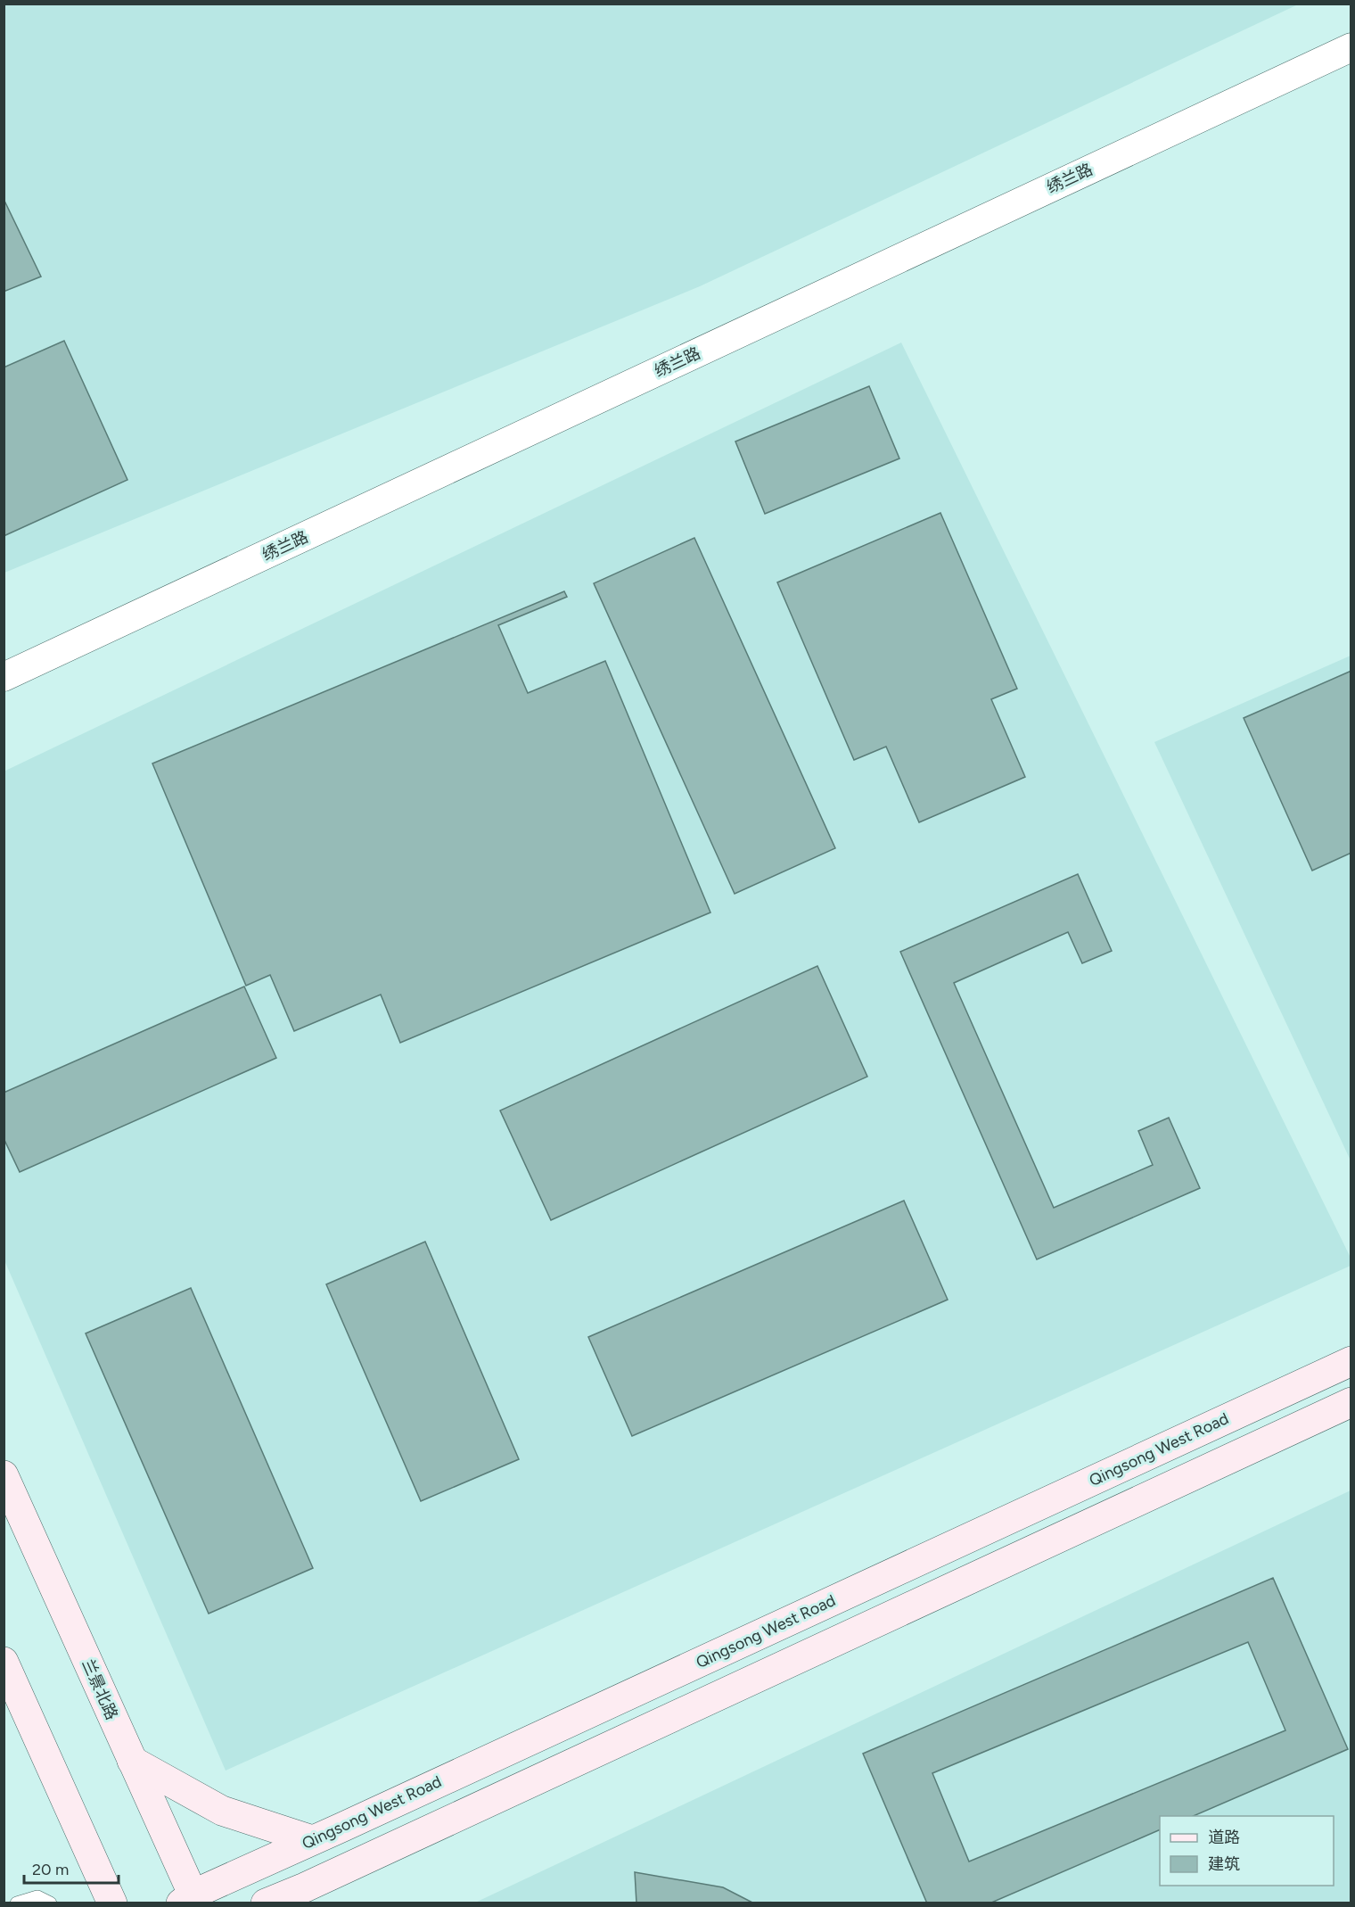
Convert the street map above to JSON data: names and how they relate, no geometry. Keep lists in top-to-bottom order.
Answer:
{
  "streets": {
    "main road": ["Qingsong West Road", "兰景北路"],
    "street": ["绣兰路"]
  },
  "crossings": [
    ["Qingsong West Road", "兰景北路"]
  ],
  "legend": ["道路", "建筑"],
  "scale_bar": "20 m"
}
